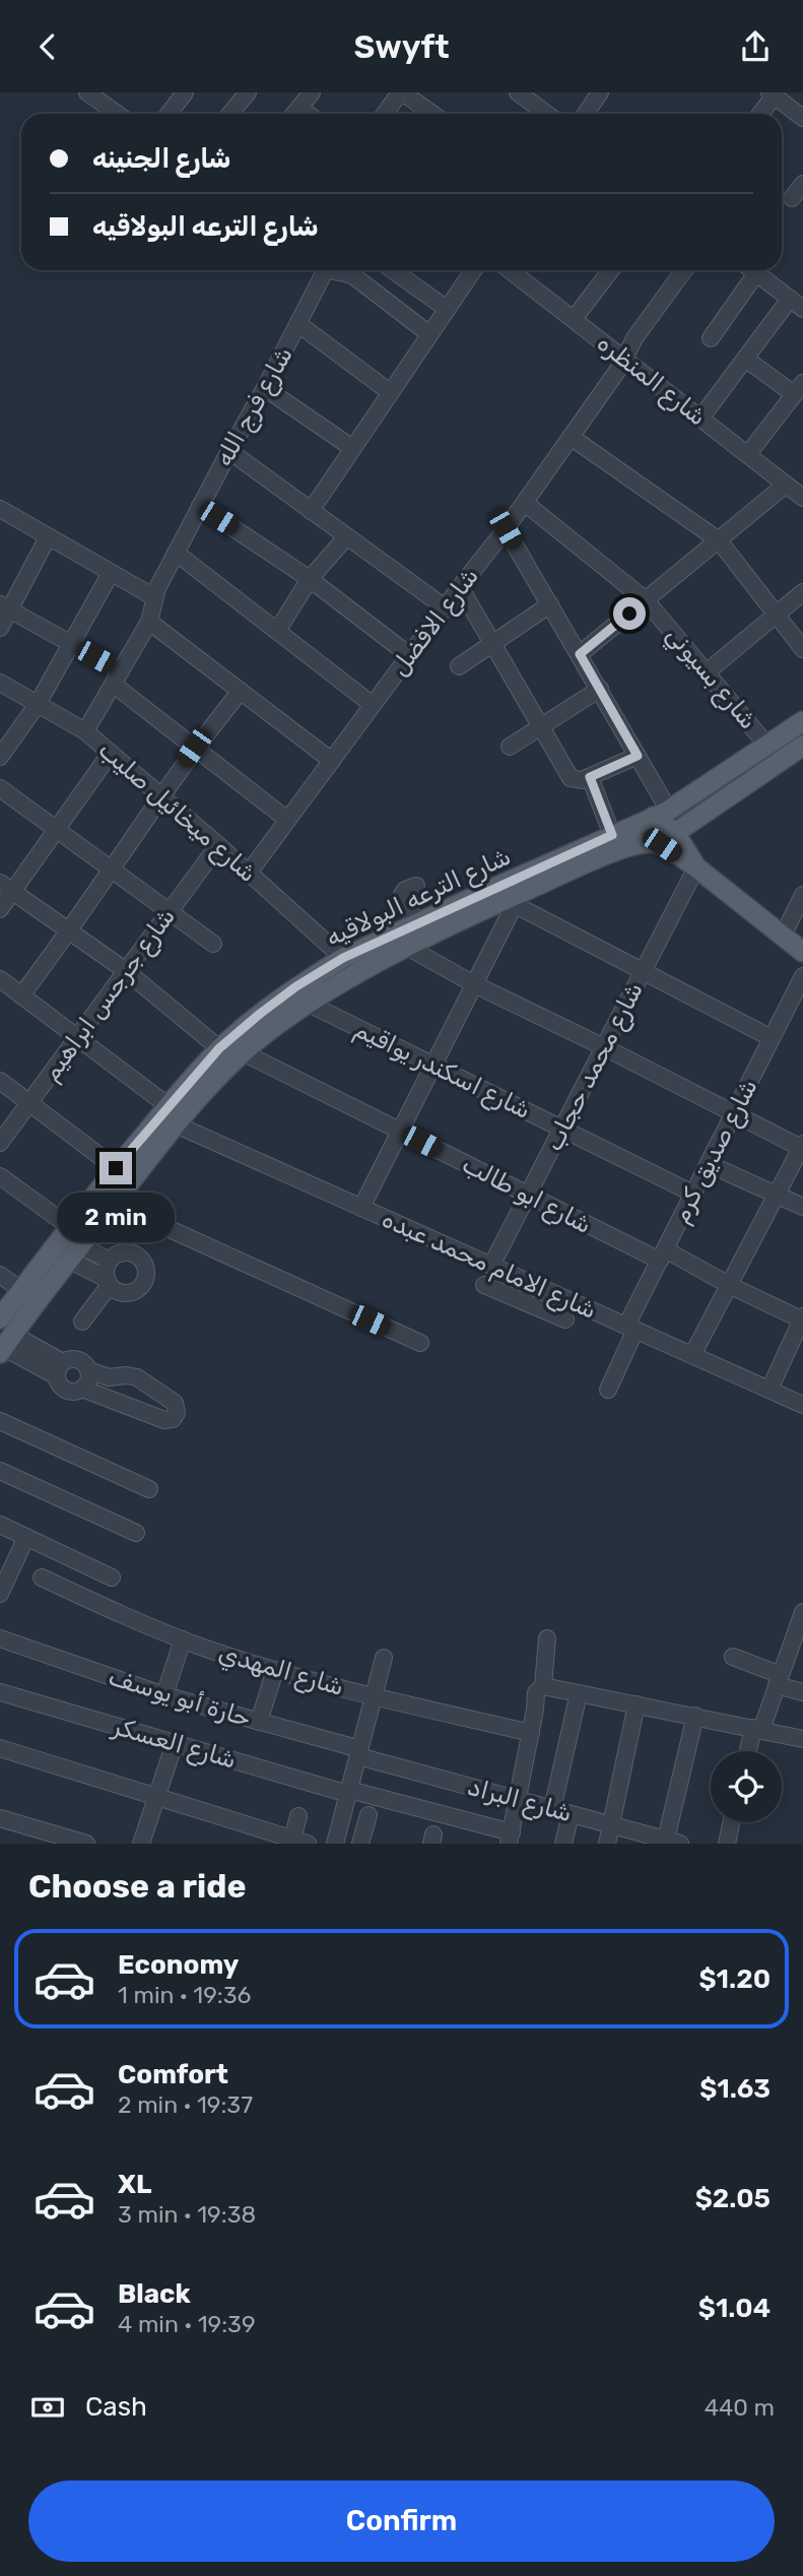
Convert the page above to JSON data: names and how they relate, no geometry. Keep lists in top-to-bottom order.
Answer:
{
  "streets": {
    "main road": ["شارع الترعه البولاقيه"],
    "street": [
      "شارع المنظره",
      "شارع فرج الله",
      "شارع الافضل",
      "شارع بسيوني",
      "شارع ميخائيل صليب",
      "شارع جرجس ابراهيم",
      "شارع محمد حجاب",
      "شارع اسكندر يواقيم",
      "شارع صديق كرم",
      "شارع ابو طالب",
      "شارع الامام محمد عبده",
      "شارع المهدي",
      "حارة أبو يوسف",
      "شارع العسكر",
      "شارع البراد"
    ]
  },
  "crossings": [
    ["شارع المنظره", "شارع الافضل"],
    ["شارع فرج الله", "شارع ميخائيل صليب"],
    ["شارع الافضل", "شارع بسيوني"],
    ["شارع الافضل", "شارع ميخائيل صليب"],
    ["شارع بسيوني", "شارع الترعه البولاقيه"],
    ["شارع ميخائيل صليب", "شارع الترعه البولاقيه"],
    ["شارع ميخائيل صليب", "شارع جرجس ابراهيم"],
    ["شارع الترعه البولاقيه", "شارع محمد حجاب"],
    ["شارع الترعه البولاقيه", "شارع اسكندر يواقيم"],
    ["شارع الترعه البولاقيه", "شارع ابو طالب"],
    ["شارع الترعه البولاقيه", "شارع الامام محمد عبده"],
    ["شارع جرجس ابراهيم", "شارع الامام محمد عبده"],
    ["شارع محمد حجاب", "شارع اسكندر يواقيم"],
    ["شارع محمد حجاب", "شارع ابو طالب"],
    ["شارع محمد حجاب", "شارع الامام محمد عبده"],
    ["شارع اسكندر يواقيم", "شارع صديق كرم"],
    ["شارع صديق كرم", "شارع ابو طالب"],
    ["شارع صديق كرم", "شارع الامام محمد عبده"],
    ["حارة أبو يوسف", "شارع البراد"]
  ],
  "page": {
    "header": "Swyft",
    "banner": ["شارع الجنينه", "شارع الترعه البولاقيه"],
    "bubble": "2 min",
    "heading": "Choose a ride",
    "list": [
      {
        "name": "Economy",
        "note": "1 min · 19:36",
        "value": "$1.20"
      },
      {
        "name": "Comfort",
        "note": "2 min · 19:37",
        "value": "$1.63"
      },
      {
        "name": "XL",
        "note": "3 min · 19:38",
        "value": "$2.05"
      },
      {
        "name": "Black",
        "note": "4 min · 19:39",
        "value": "$1.04"
      }
    ],
    "pay": ["Cash", "440 m"],
    "buttons": "Confirm"
  }
}
